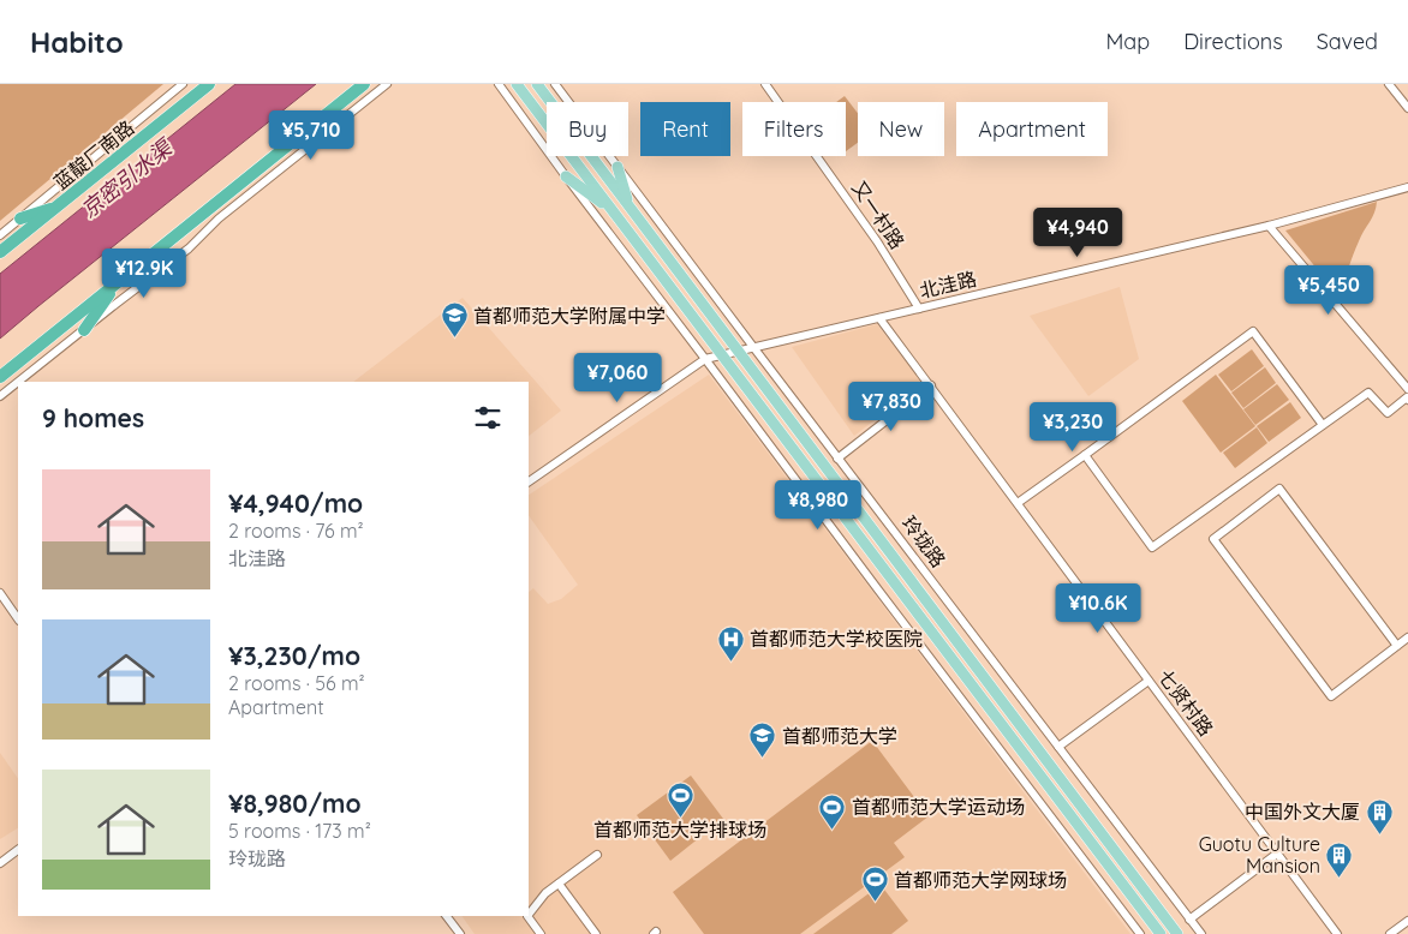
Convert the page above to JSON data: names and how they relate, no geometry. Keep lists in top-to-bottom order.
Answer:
{
  "streets": {
    "highway": ["蓝靛厂南路"],
    "main road": ["玲珑路"],
    "street": ["又一村路", "北洼路", "七贤村路"]
  },
  "crossings": [
    ["又一村路", "北洼路"],
    ["北洼路", "玲珑路"],
    ["北洼路", "七贤村路"]
  ],
  "water": ["京密引水渠"],
  "places": {
    "school or university": ["首都师范大学附属中学", "首都师范大学"],
    "hospital": ["首都师范大学校医院"],
    "sports": ["首都师范大学排球场", "首都师范大学运动场", "首都师范大学网球场"],
    "building": ["中国外文大厦", "Guotu Culture Mansion"]
  },
  "page": {
    "header": "Habito",
    "nav": ["Map", "Directions", "Saved"],
    "chip": [
      "Buy",
      "Rent",
      "Filters",
      "New",
      "Apartment"
    ],
    "price": [
      "¥5,710",
      "¥4,940",
      "¥12.9K",
      "¥5,450",
      "¥7,060",
      "¥7,830",
      "¥3,230",
      "¥8,980",
      "¥10.6K"
    ],
    "heading": "9 homes",
    "list": [
      {
        "name": "¥4,940/mo",
        "note": "2 rooms · 76 m² · 北洼路"
      },
      {
        "name": "¥3,230/mo",
        "note": "2 rooms · 56 m² · Apartment"
      },
      {
        "name": "¥8,980/mo",
        "note": "5 rooms · 173 m² · 玲珑路"
      }
    ]
  }
}
